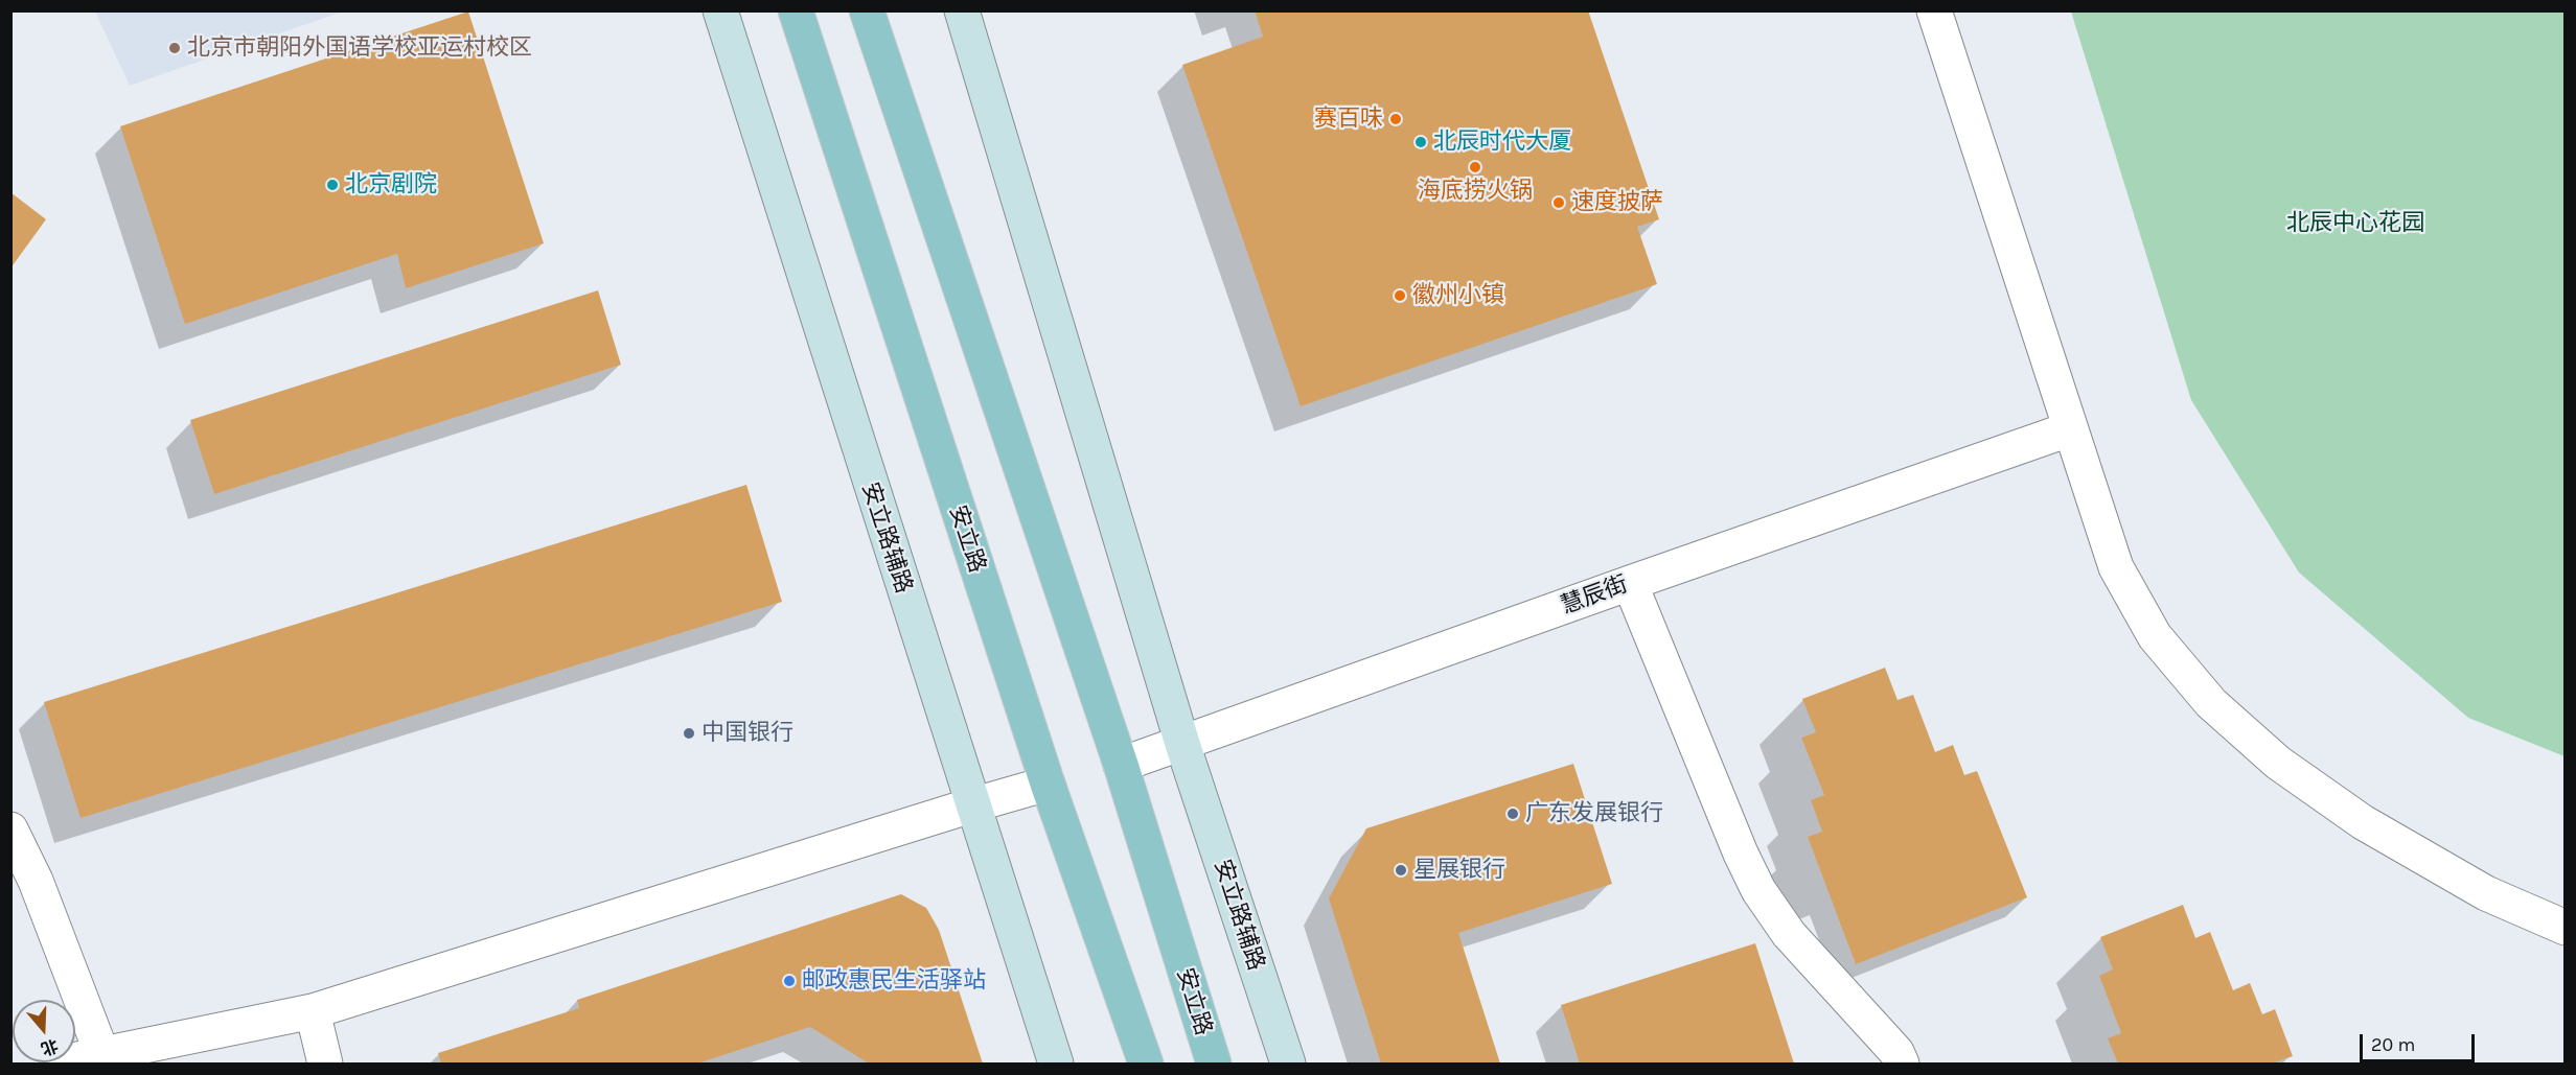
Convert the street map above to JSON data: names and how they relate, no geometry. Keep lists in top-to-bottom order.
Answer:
{
  "streets": {
    "main road": ["安立路"],
    "street": ["安立路辅路", "慧辰街"]
  },
  "crossings": [
    ["安立路辅路", "慧辰街"],
    ["安立路", "慧辰街"]
  ],
  "parks": ["北辰中心花园"],
  "places": [
    "北京市朝阳外国语学校亚运村校区",
    "赛百味",
    "北辰时代大厦",
    "海底捞火锅",
    "北京剧院",
    "速度披萨",
    "徽州小镇",
    "中国银行",
    "广东发展银行",
    "星展银行",
    "邮政惠民生活驿站"
  ],
  "scale_bar": "20 m",
  "north": "bottom"
}
